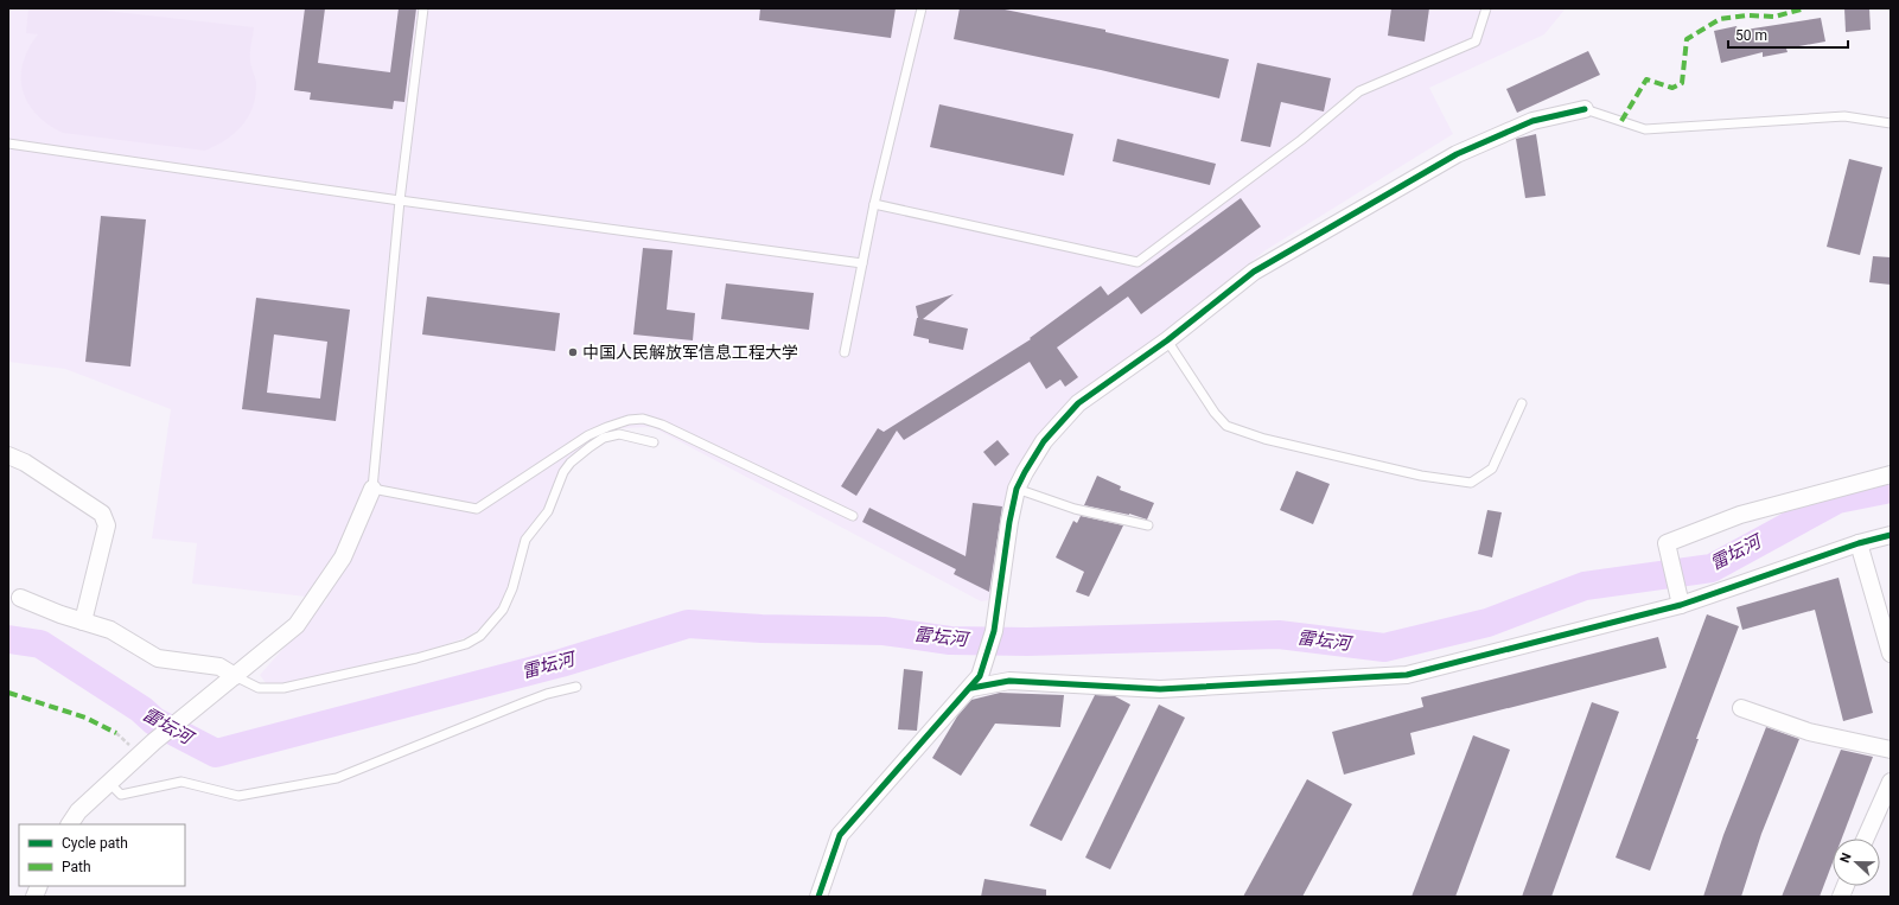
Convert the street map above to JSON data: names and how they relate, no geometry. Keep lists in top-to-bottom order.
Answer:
{
  "water": ["雷坛河"],
  "places": ["中国人民解放军信息工程大学"],
  "legend": ["Cycle path", "Path"],
  "scale_bar": "50 m",
  "north": "left"
}
